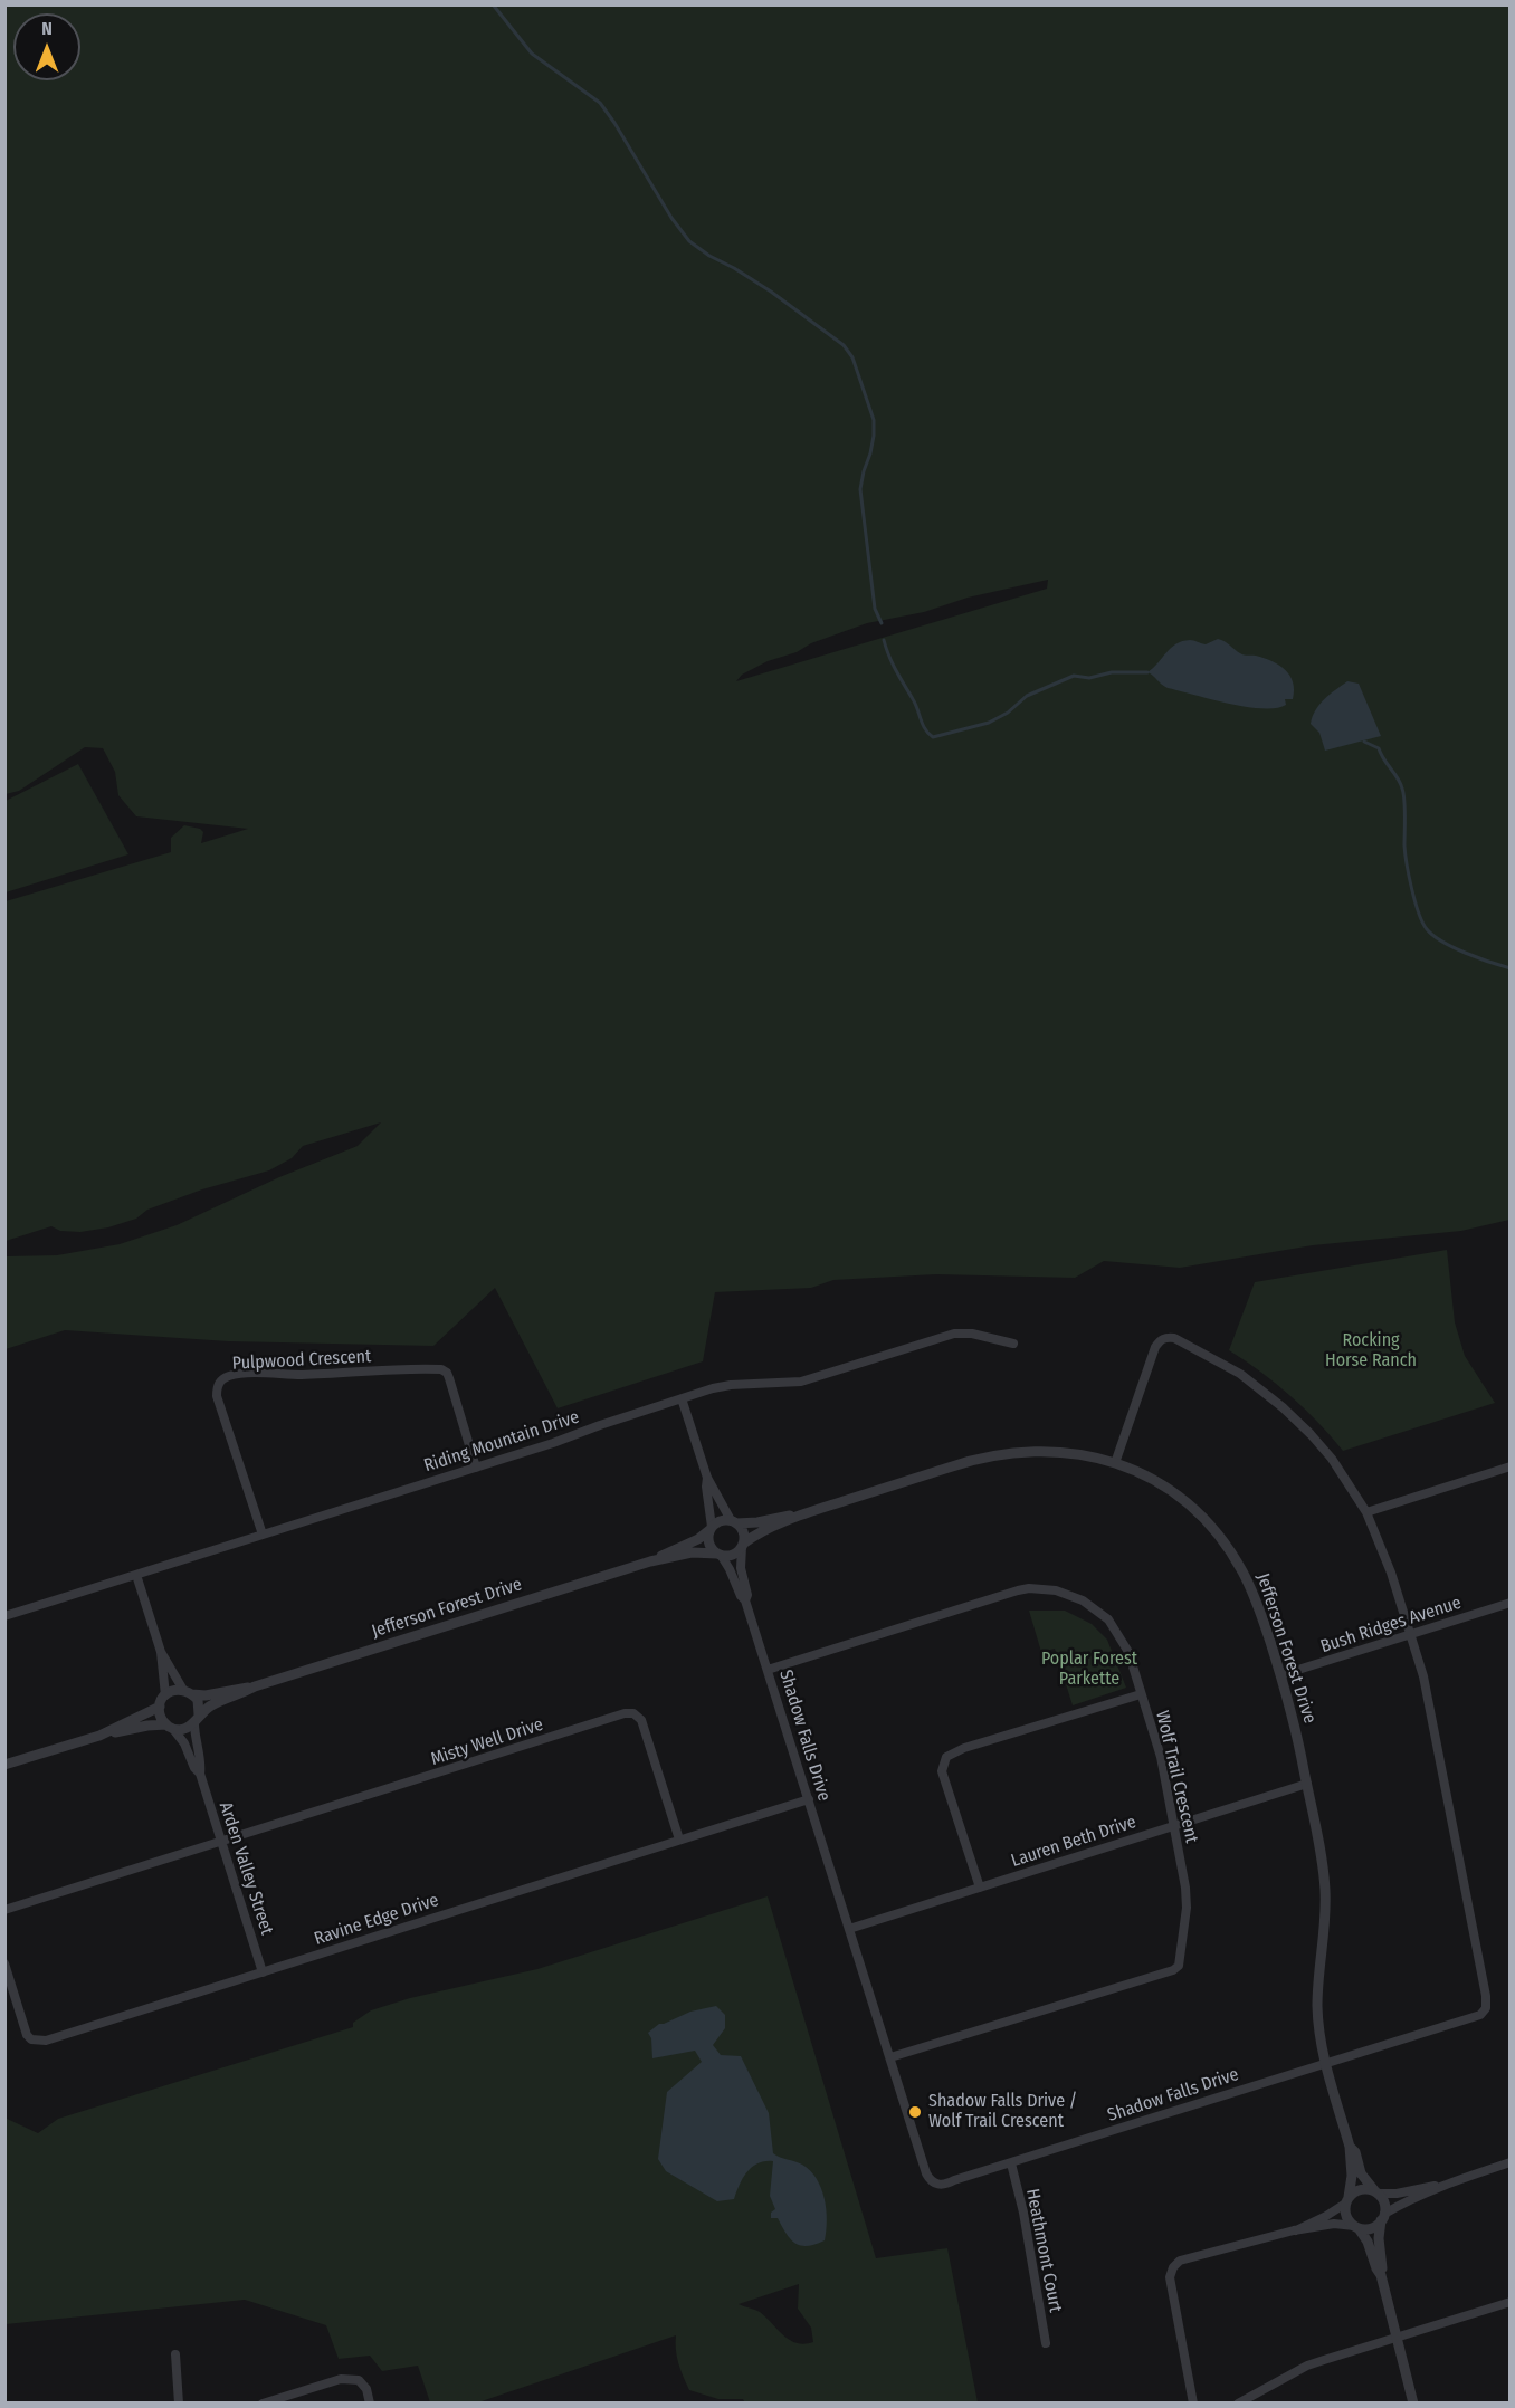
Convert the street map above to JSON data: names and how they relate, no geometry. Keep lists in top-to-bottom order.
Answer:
{
  "streets": {
    "street": [
      "Pulpwood Crescent",
      "Riding Mountain Drive",
      "Jefferson Forest Drive",
      "Bush Ridges Avenue",
      "Shadow Falls Drive",
      "Misty Well Drive",
      "Wolf Trail Crescent",
      "Lauren Beth Drive",
      "Arden Valley Street",
      "Ravine Edge Drive",
      "Heathmont Court"
    ]
  },
  "crossings": [
    ["Pulpwood Crescent", "Riding Mountain Drive"],
    ["Jefferson Forest Drive", "Bush Ridges Avenue"],
    ["Jefferson Forest Drive", "Shadow Falls Drive"],
    ["Jefferson Forest Drive", "Lauren Beth Drive"],
    ["Jefferson Forest Drive", "Arden Valley Street"],
    ["Bush Ridges Avenue", "Shadow Falls Drive"],
    ["Shadow Falls Drive", "Wolf Trail Crescent"],
    ["Shadow Falls Drive", "Lauren Beth Drive"],
    ["Shadow Falls Drive", "Ravine Edge Drive"],
    ["Shadow Falls Drive", "Heathmont Court"],
    ["Misty Well Drive", "Arden Valley Street"],
    ["Misty Well Drive", "Ravine Edge Drive"],
    ["Wolf Trail Crescent", "Lauren Beth Drive"],
    ["Arden Valley Street", "Ravine Edge Drive"]
  ],
  "parks": ["Rocking Horse Ranch", "Poplar Forest Parkette"],
  "places": ["Shadow Falls Drive / Wolf Trail Crescent"],
  "north": "top"
}
